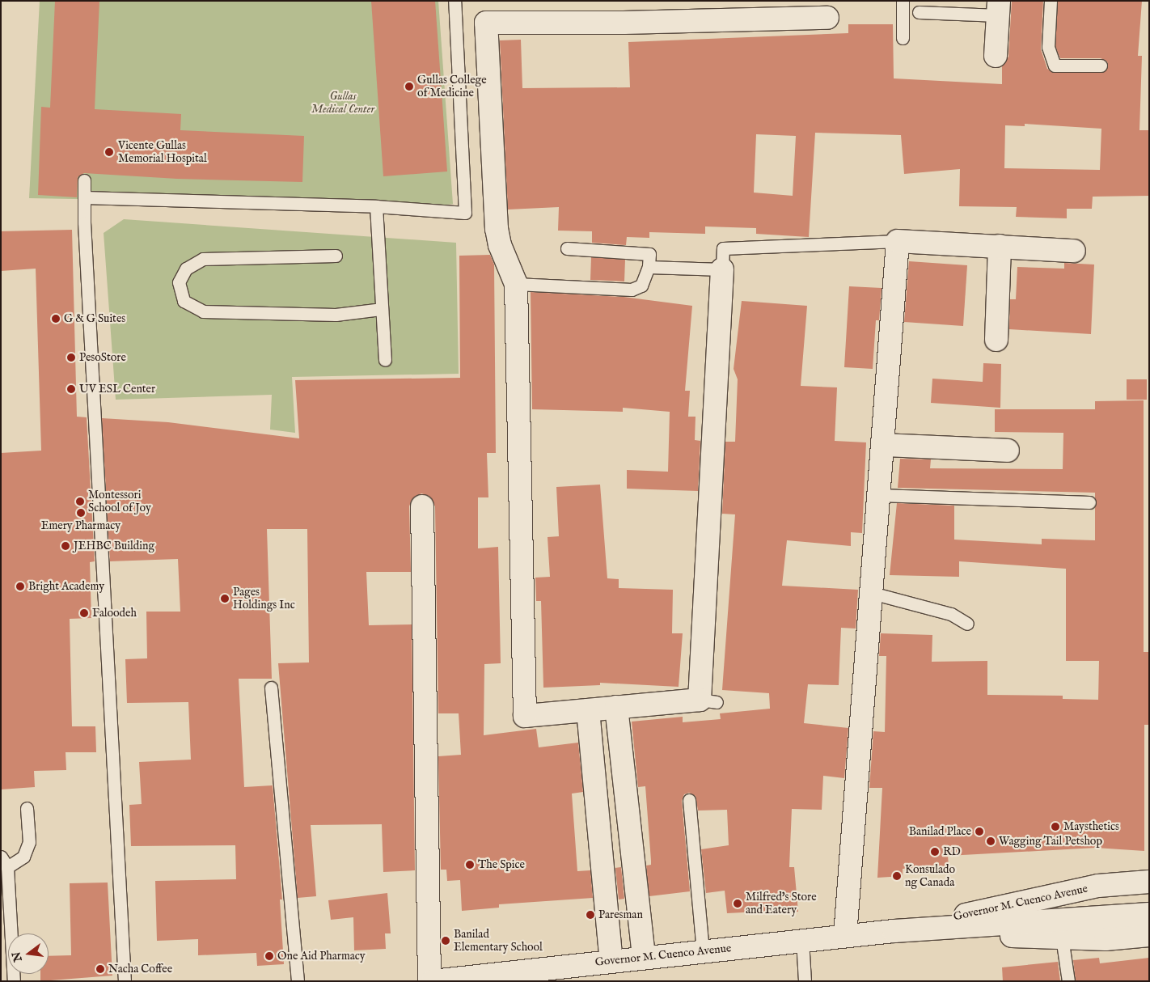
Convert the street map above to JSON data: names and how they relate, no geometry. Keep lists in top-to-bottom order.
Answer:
{
  "streets": {
    "street": ["Governor M. Cuenco Avenue"]
  },
  "parks": ["Gullas Medical Center"],
  "places": [
    "Gullas College of Medicine",
    "Vicente Gullas Memorial Hospital",
    "G & G Suites",
    "PesoStore",
    "UV ESL Center",
    "Montessori School of Joy",
    "Emery Pharmacy",
    "JEHBC Building",
    "Bright Academy",
    "Pages Holdings Inc",
    "Faloodeh",
    "Maysthetics",
    "Banilad Place",
    "Wagging Tail Petshop",
    "RD",
    "The Spice",
    "Konsulado ng Canada",
    "Milfred's Store and Eatery",
    "Paresman",
    "Banilad Elementary School",
    "One Aid Pharmacy",
    "Nacha Coffee"
  ],
  "north": "left"
}
